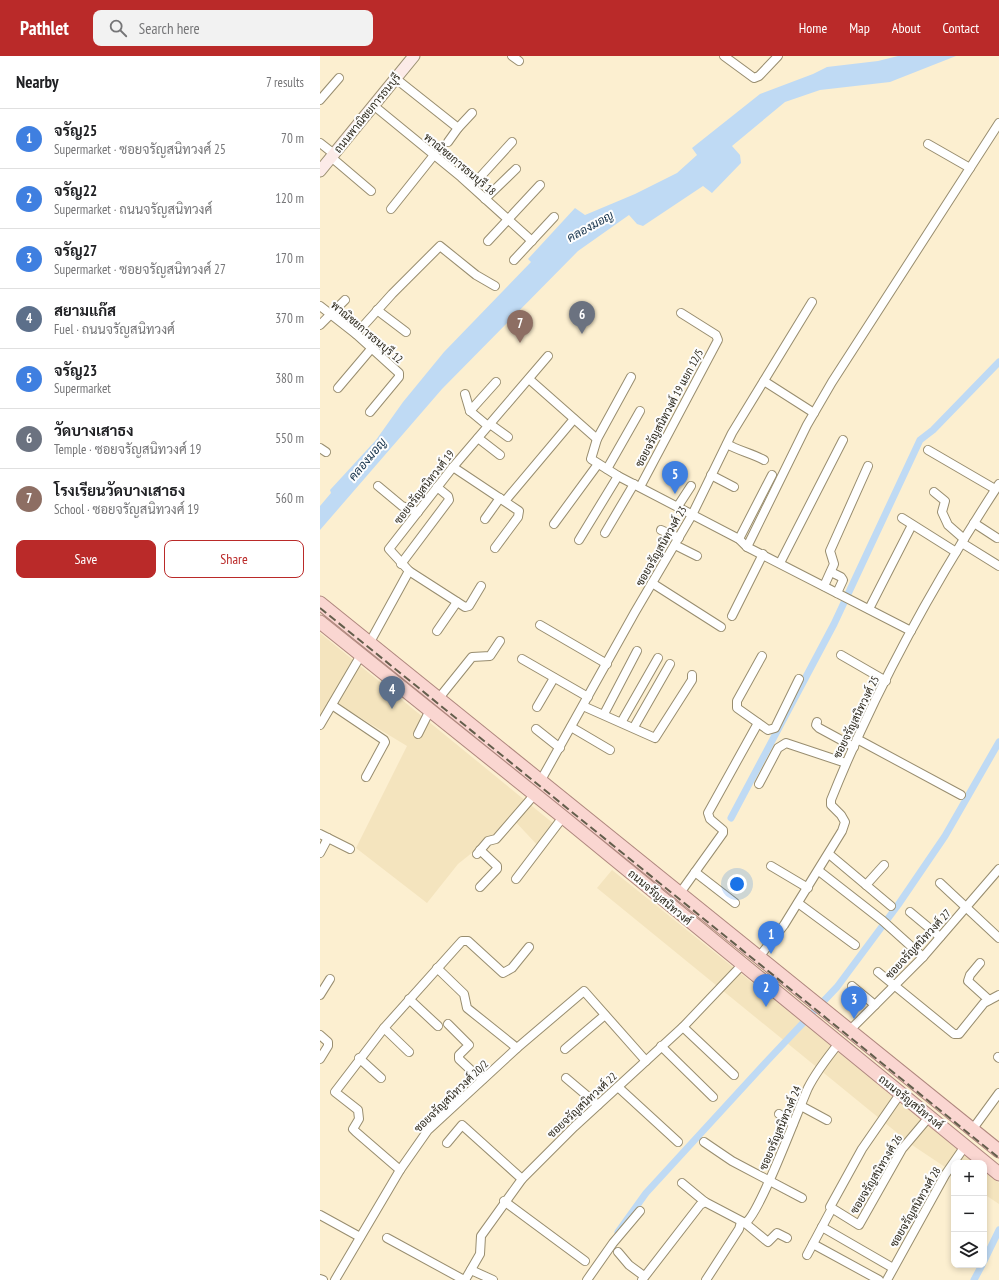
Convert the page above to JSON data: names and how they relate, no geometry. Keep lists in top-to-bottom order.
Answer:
{
  "streets": {
    "main road": ["ถนนพาณิชยการธนบุรี", "ถนนจรัญสนิทวงศ์"],
    "street": [
      "พาณิชยการธนบุรี 18",
      "พาณิชยการธนบุรี 12",
      "ซอยจรัญสนิทวงศ์ 19 แยก 12/5",
      "ซอยจรัญสนิทวงศ์ 19",
      "ซอยจรัญสนิทวงศ์ 23",
      "ซอยจรัญสนิทวงศ์ 25",
      "ซอยจรัญสนิทวงศ์ 27",
      "ซอยจรัญสนิทวงศ์ 20/2",
      "ซอยจรัญสนิทวงศ์ 22",
      "ซอยจรัญสนิทวงศ์ 24",
      "ซอยจรัญสนิทวงศ์ 26",
      "ซอยจรัญสนิทวงศ์ 28"
    ]
  },
  "crossings": [
    ["ถนนพาณิชยการธนบุรี", "พาณิชยการธนบุรี 18"],
    ["ซอยจรัญสนิทวงศ์ 23", "ถนนจรัญสนิทวงศ์"],
    ["ซอยจรัญสนิทวงศ์ 25", "ถนนจรัญสนิทวงศ์"],
    ["ถนนจรัญสนิทวงศ์", "ซอยจรัญสนิทวงศ์ 27"],
    ["ถนนจรัญสนิทวงศ์", "ซอยจรัญสนิทวงศ์ 22"],
    ["ถนนจรัญสนิทวงศ์", "ซอยจรัญสนิทวงศ์ 24"],
    ["ถนนจรัญสนิทวงศ์", "ซอยจรัญสนิทวงศ์ 26"],
    ["ถนนจรัญสนิทวงศ์", "ซอยจรัญสนิทวงศ์ 28"]
  ],
  "water": ["คลองมอญ"],
  "page": {
    "header": "Pathlet",
    "search": "Search here",
    "nav": [
      "Home",
      "Map",
      "About",
      "Contact"
    ],
    "heading": ["Nearby", "7 results"],
    "list": [
      {
        "mark": "1",
        "name": "จรัญ25",
        "note": "Supermarket · ซอยจรัญสนิทวงศ์ 25",
        "value": "70 m"
      },
      {
        "mark": "2",
        "name": "จรัญ22",
        "note": "Supermarket · ถนนจรัญสนิทวงศ์",
        "value": "120 m"
      },
      {
        "mark": "3",
        "name": "จรัญ27",
        "note": "Supermarket · ซอยจรัญสนิทวงศ์ 27",
        "value": "170 m"
      },
      {
        "mark": "4",
        "name": "สยามแก๊ส",
        "note": "Fuel · ถนนจรัญสนิทวงศ์",
        "value": "370 m"
      },
      {
        "mark": "5",
        "name": "จรัญ23",
        "note": "Supermarket",
        "value": "380 m"
      },
      {
        "mark": "6",
        "name": "วัดบางเสาธง",
        "note": "Temple · ซอยจรัญสนิทวงศ์ 19",
        "value": "550 m"
      },
      {
        "mark": "7",
        "name": "โรงเรียนวัดบางเสาธง",
        "note": "School · ซอยจรัญสนิทวงศ์ 19",
        "value": "560 m"
      }
    ],
    "pins": [
      "6",
      "7",
      "5",
      "4",
      "1",
      "2",
      "3"
    ],
    "buttons": ["Save", "Share"],
    "map_buttons": ["+", "−"]
  }
}
